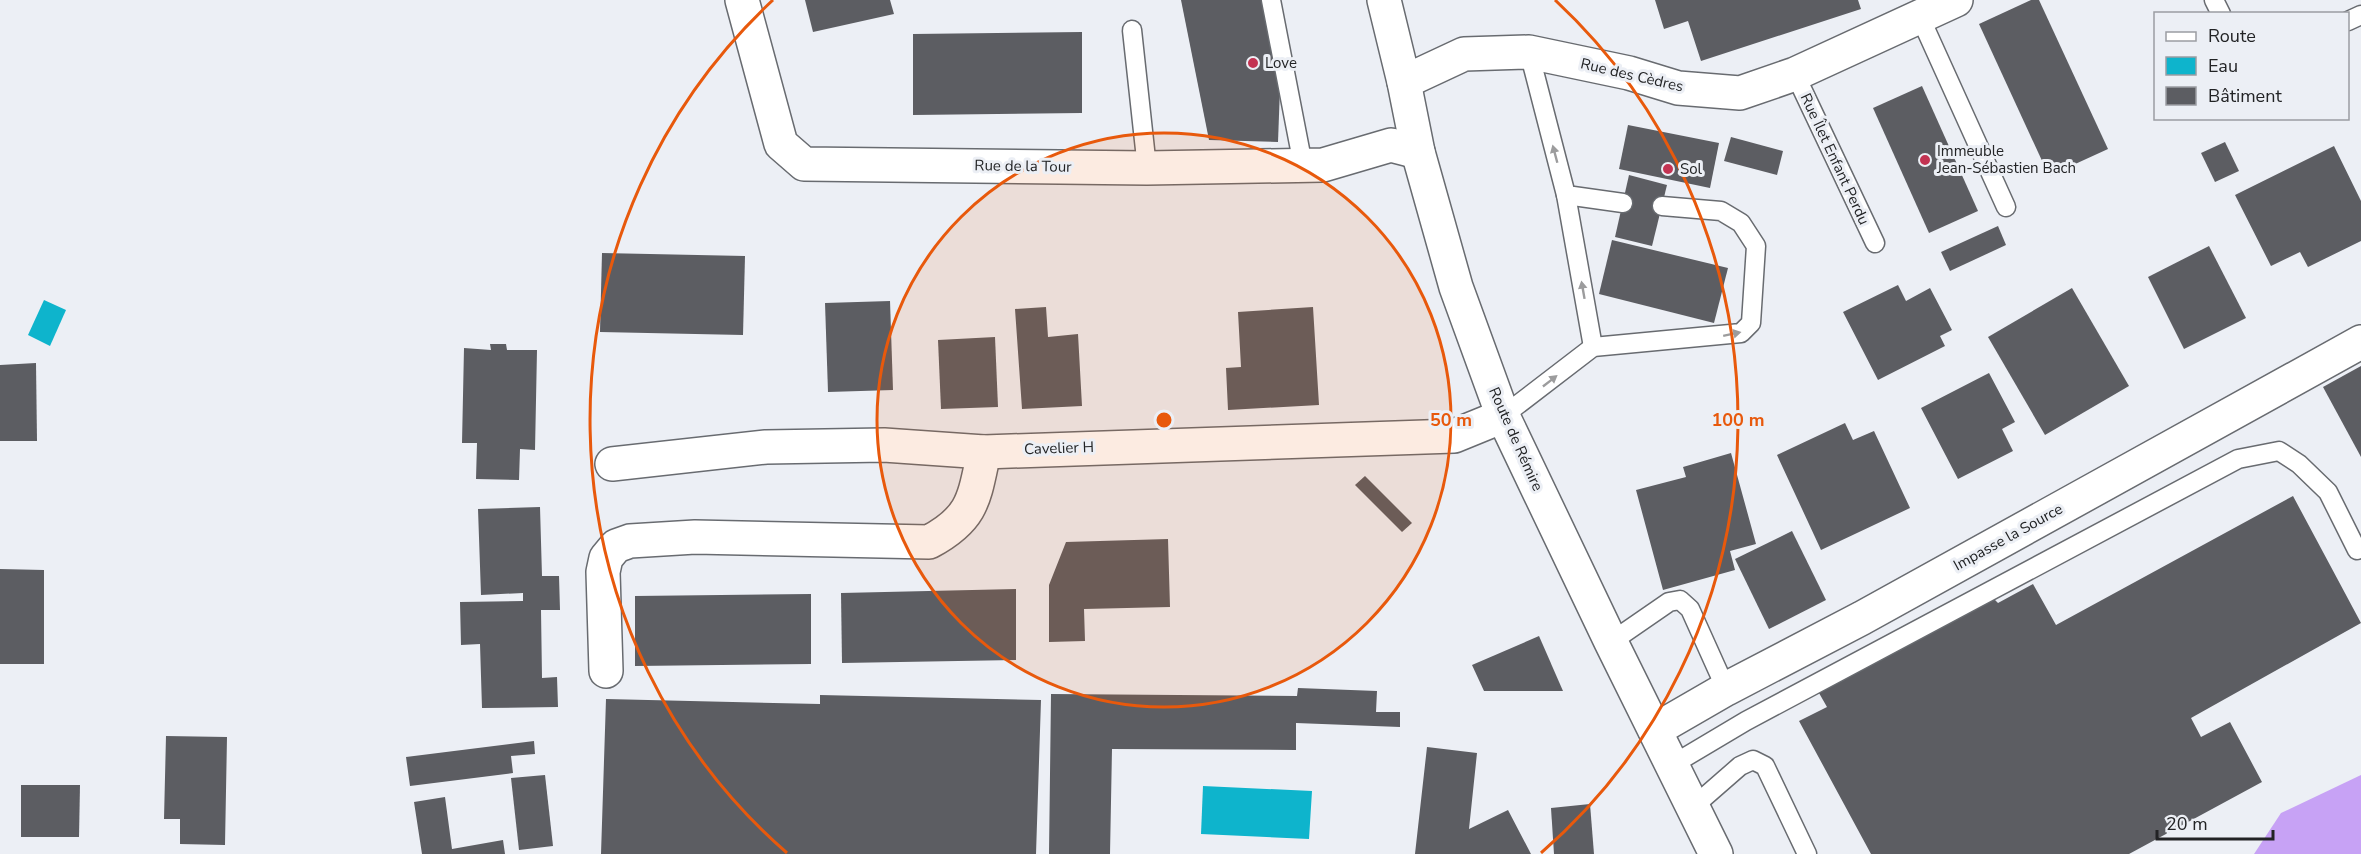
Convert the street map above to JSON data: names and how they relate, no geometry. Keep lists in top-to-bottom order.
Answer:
{
  "streets": {
    "street": [
      "Rue des Cèdres",
      "Rue de la Tour",
      "Route de Rémire",
      "Cavelier H",
      "Impasse la Source"
    ],
    "lane": ["Rue Îlet Enfant Perdu"]
  },
  "crossings": [
    ["Rue des Cèdres", "Rue Îlet Enfant Perdu"],
    ["Rue des Cèdres", "Route de Rémire"],
    ["Rue de la Tour", "Route de Rémire"],
    ["Route de Rémire", "Cavelier H"],
    ["Route de Rémire", "Impasse la Source"]
  ],
  "places": ["Love", "Immeuble Jean-Sébastien Bach", "Sol"],
  "legend": ["Route", "Eau", "Bâtiment"],
  "scale_bar": "20 m",
  "rings": ["50 m", "100 m"]
}
